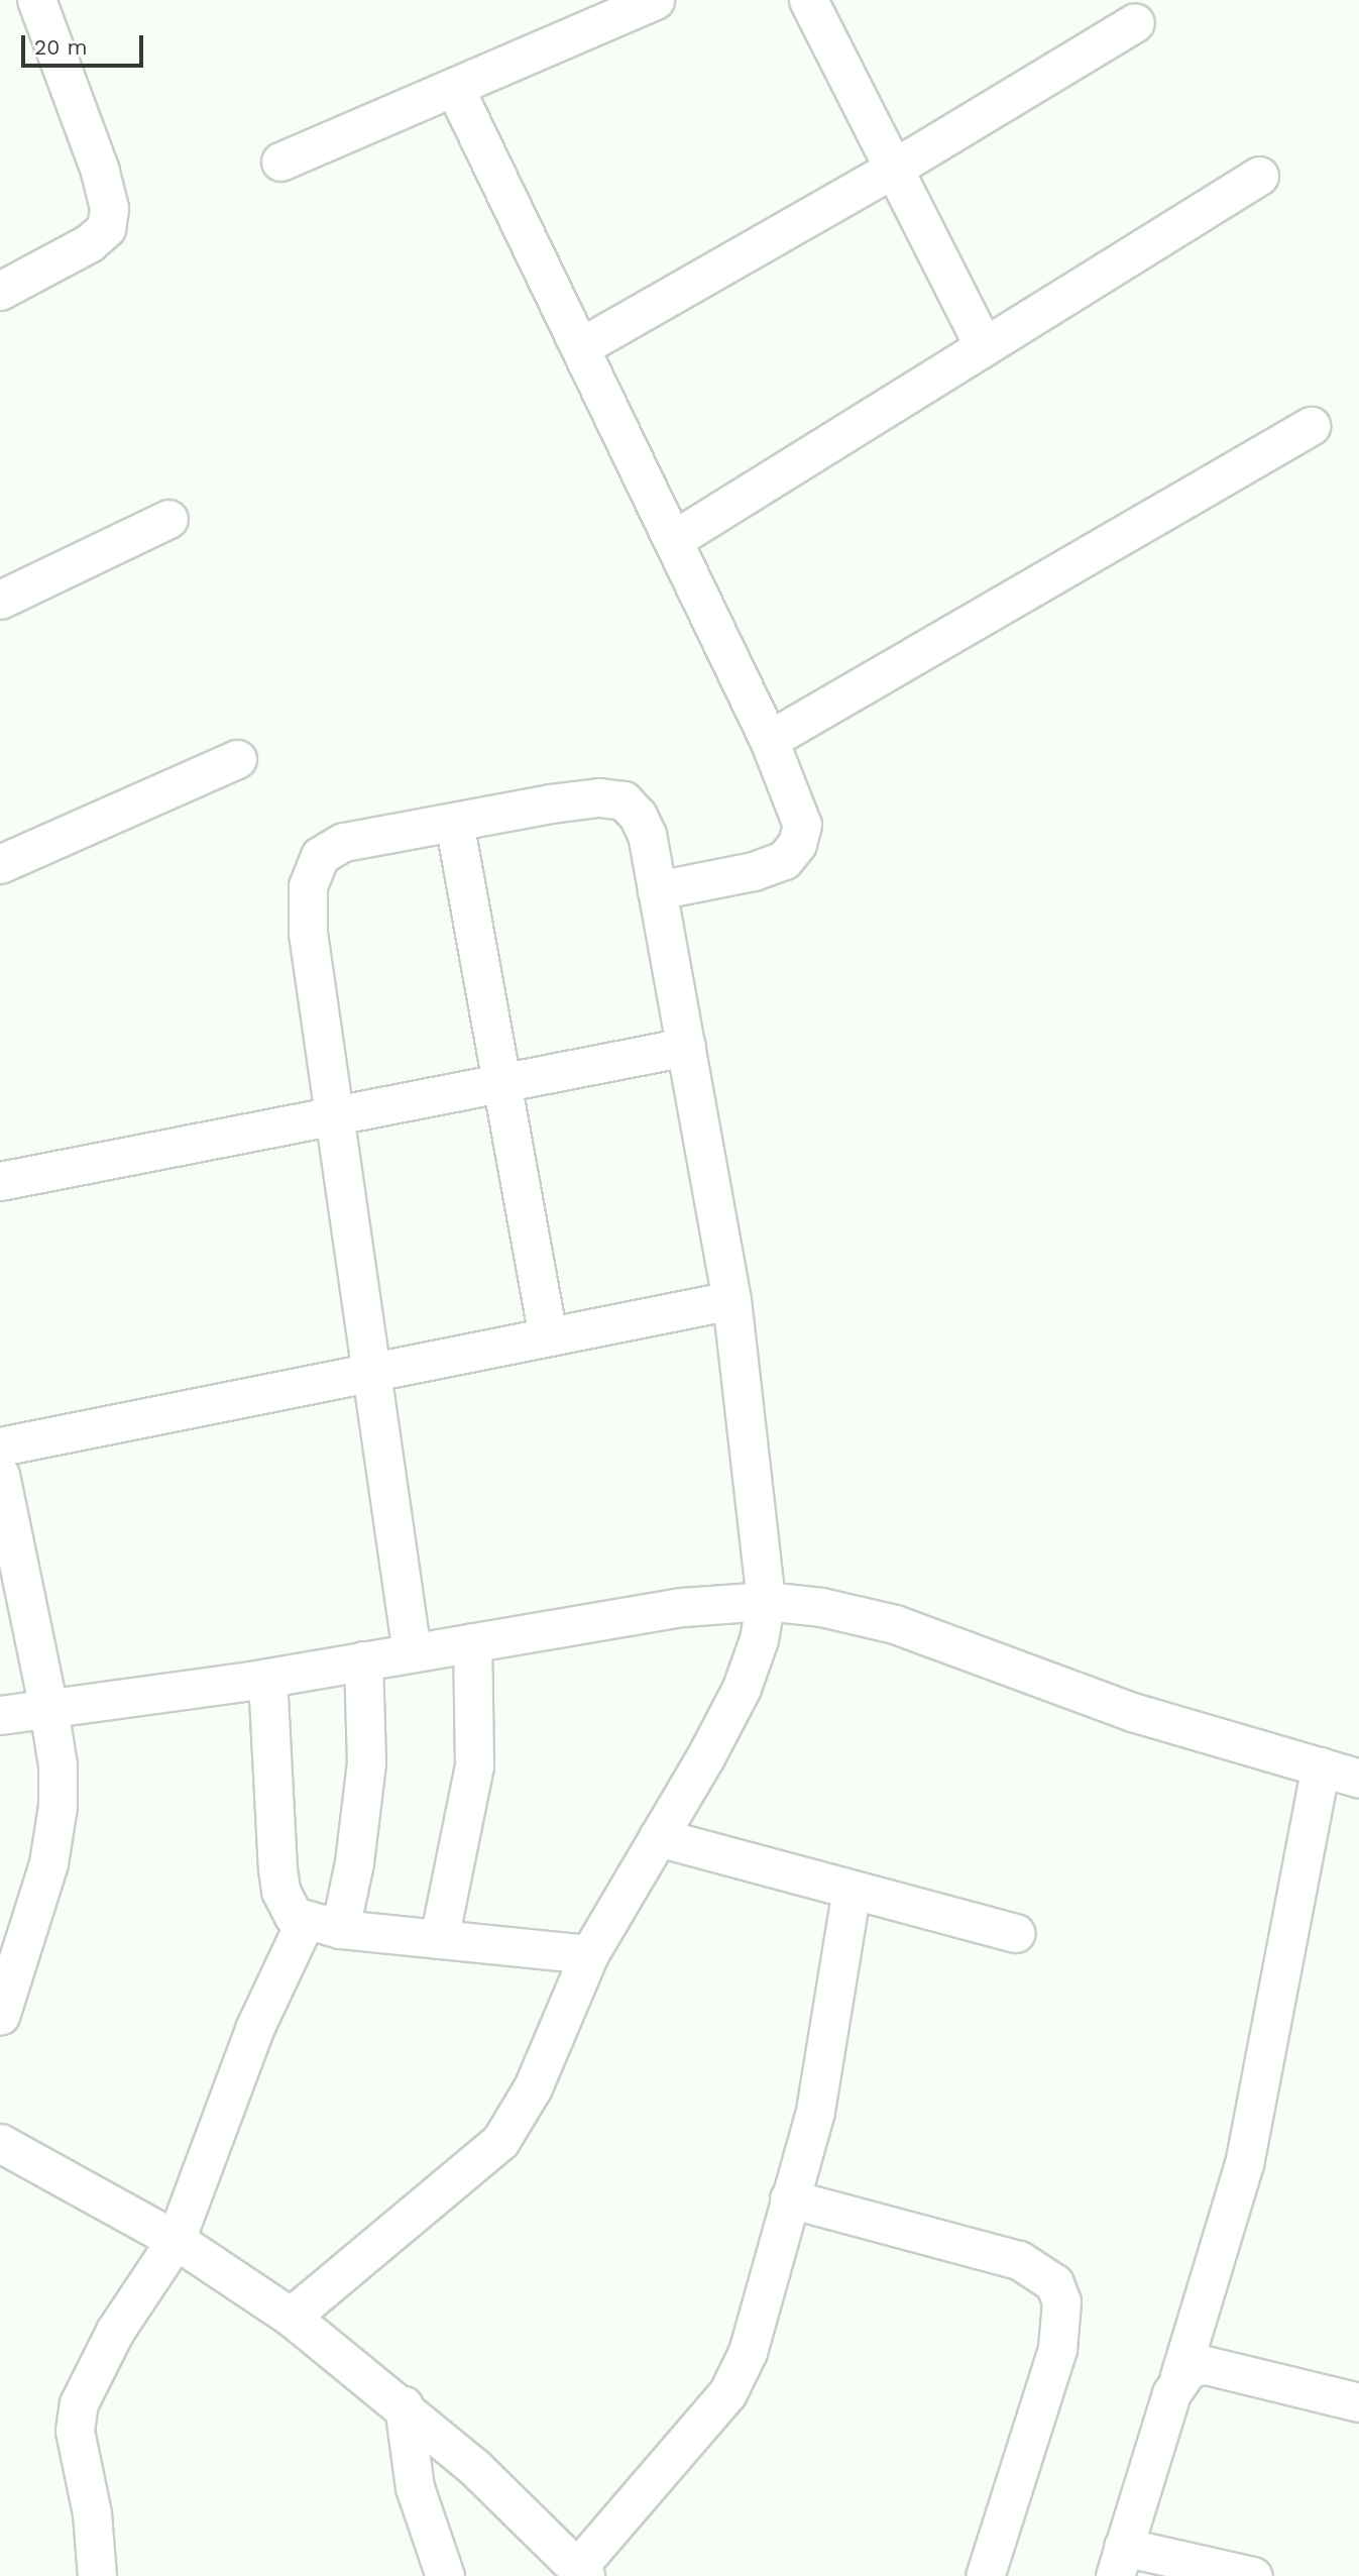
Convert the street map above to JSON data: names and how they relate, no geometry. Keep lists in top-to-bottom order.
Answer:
{
  "scale_bar": "20 m"
}
